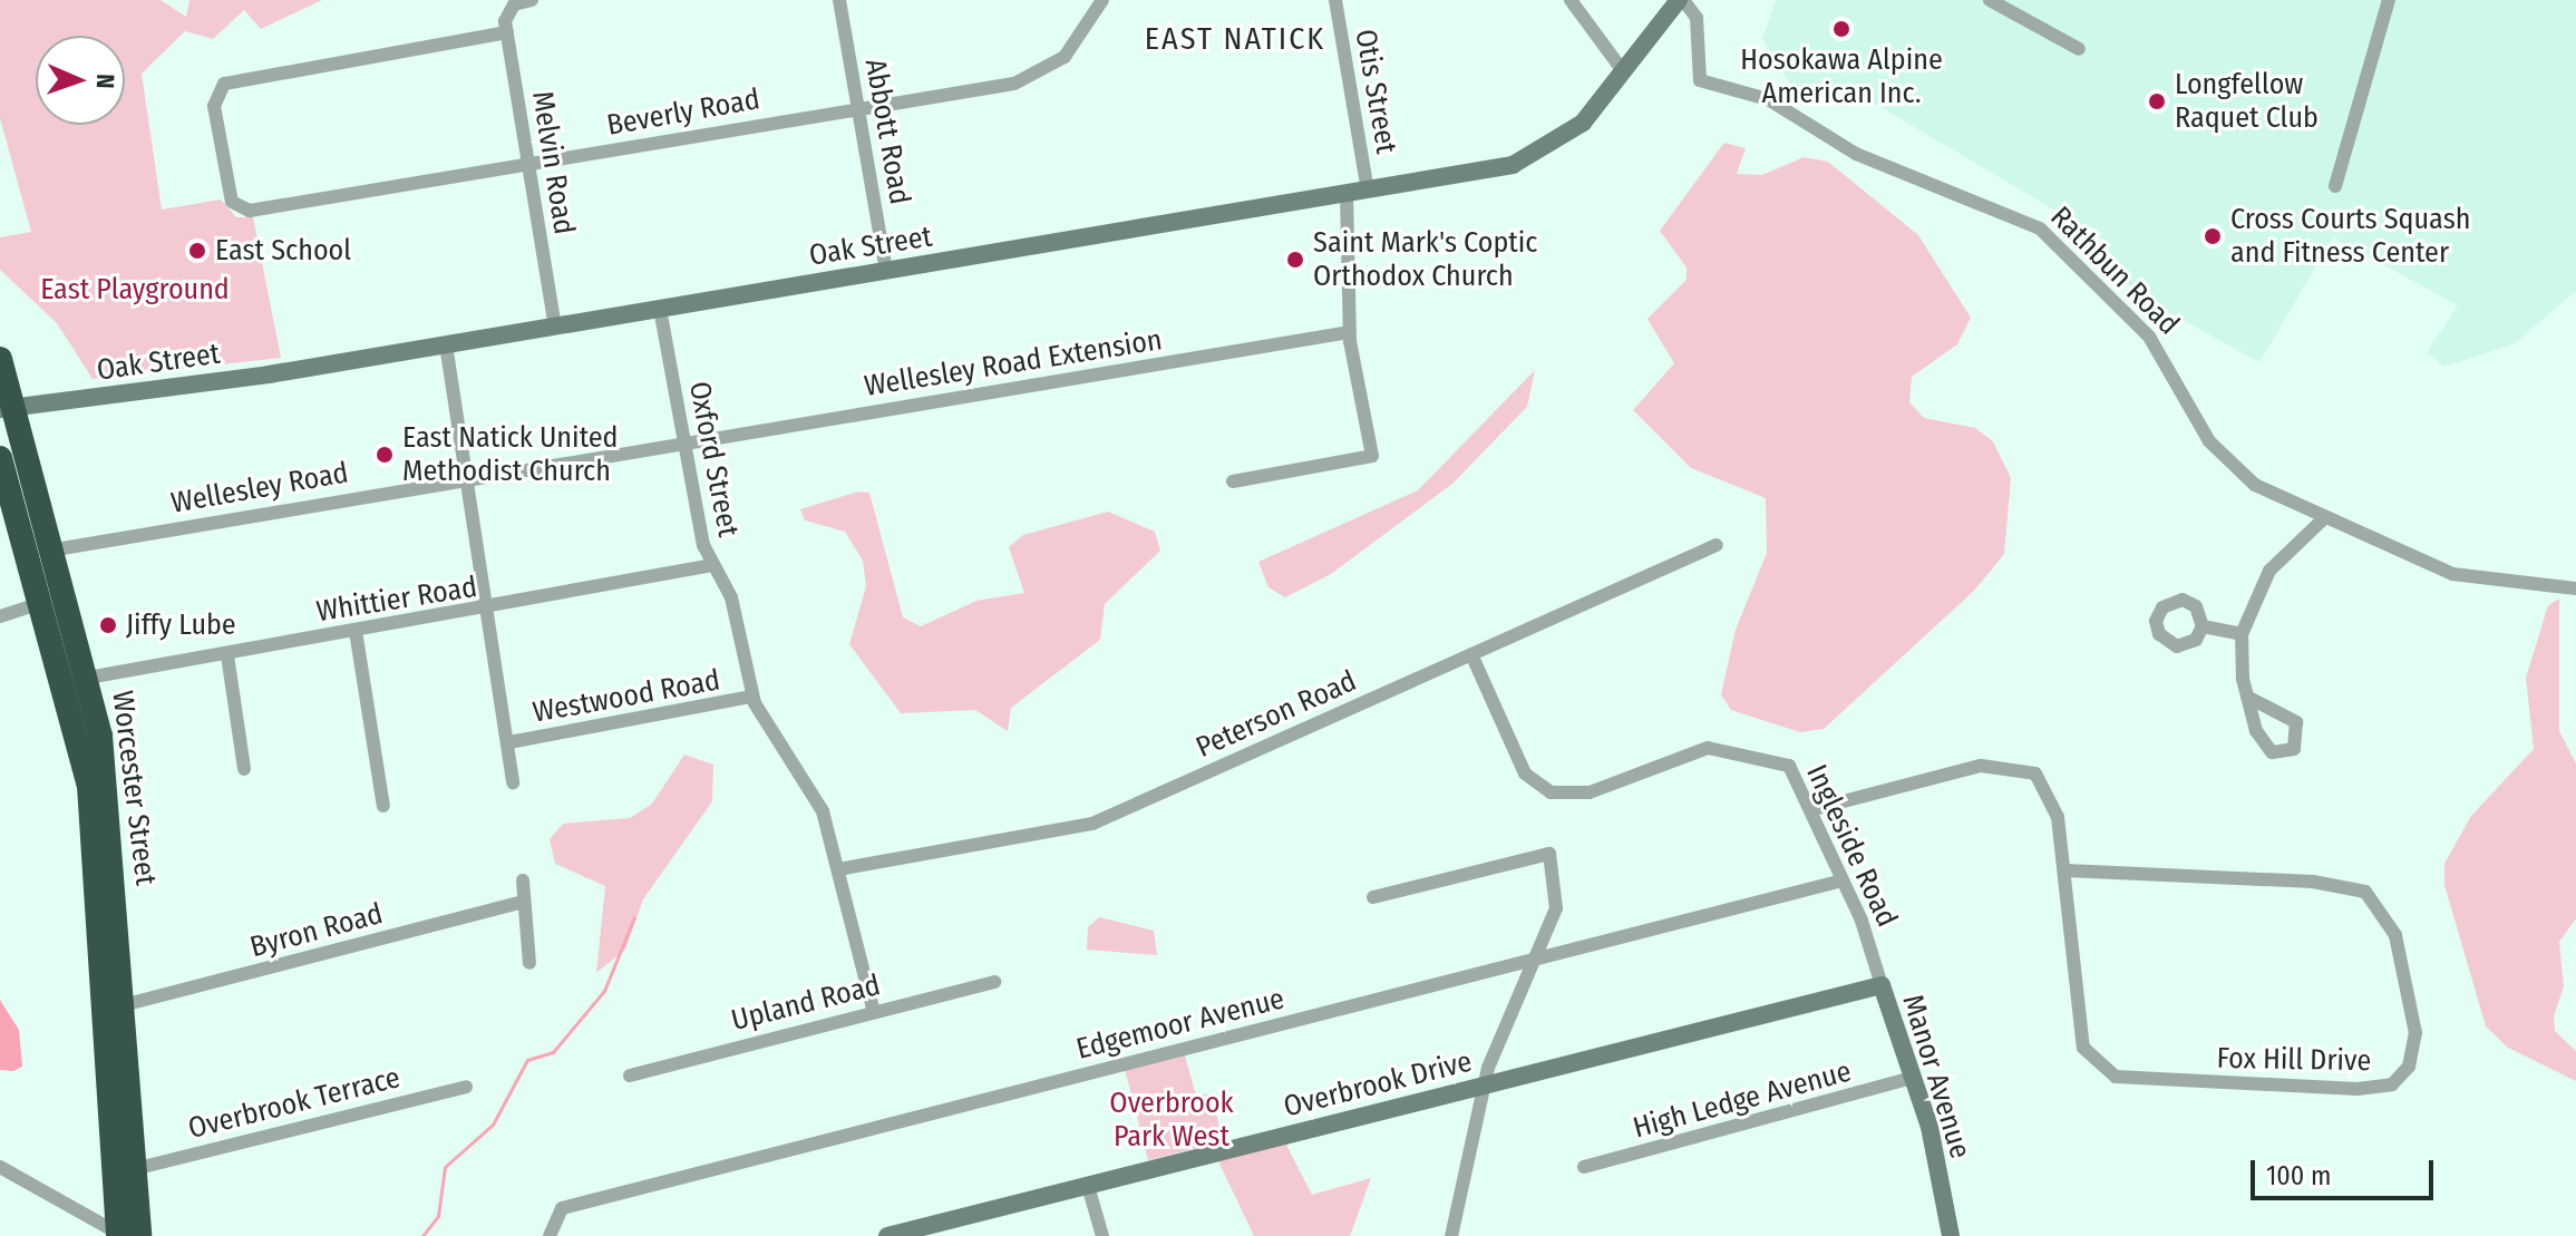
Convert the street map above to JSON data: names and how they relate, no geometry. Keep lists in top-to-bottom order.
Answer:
{
  "streets": {
    "highway": ["Worcester Street"],
    "main road": ["Oak Street", "Manor Avenue", "Overbrook Drive"],
    "street": [
      "Otis Street",
      "Beverly Road",
      "Abbott Road",
      "Melvin Road",
      "Rathbun Road",
      "Wellesley Road Extension",
      "Oxford Street",
      "Wellesley Road",
      "Whittier Road",
      "Westwood Road",
      "Peterson Road",
      "Ingleside Road",
      "Byron Road",
      "Upland Road",
      "Edgemoor Avenue",
      "Fox Hill Drive",
      "High Ledge Avenue",
      "Overbrook Terrace"
    ]
  },
  "crossings": [
    ["Otis Street", "Oak Street"],
    ["Beverly Road", "Abbott Road"],
    ["Beverly Road", "Melvin Road"],
    ["Abbott Road", "Oak Street"],
    ["Melvin Road", "Oak Street"],
    ["Oak Street", "Rathbun Road"],
    ["Oak Street", "Oxford Street"],
    ["Oak Street", "Worcester Street"],
    ["Wellesley Road Extension", "Oxford Street"],
    ["Wellesley Road Extension", "Wellesley Road"],
    ["Oxford Street", "Wellesley Road"],
    ["Oxford Street", "Whittier Road"],
    ["Oxford Street", "Westwood Road"],
    ["Oxford Street", "Peterson Road"],
    ["Oxford Street", "Upland Road"],
    ["Wellesley Road", "Worcester Street"],
    ["Whittier Road", "Worcester Street"],
    ["Peterson Road", "Ingleside Road"],
    ["Worcester Street", "Byron Road"],
    ["Worcester Street", "Overbrook Terrace"],
    ["Ingleside Road", "Edgemoor Avenue"],
    ["Ingleside Road", "Fox Hill Drive"],
    ["Ingleside Road", "Manor Avenue"],
    ["Ingleside Road", "Overbrook Drive"],
    ["Manor Avenue", "Overbrook Drive"],
    ["Manor Avenue", "High Ledge Avenue"]
  ],
  "districts": ["EAST NATICK"],
  "parks": ["East Playground", "Overbrook Park West"],
  "places": [
    "Hosokawa Alpine American Inc.",
    "Longfellow Raquet Club",
    "Cross Courts Squash and Fitness Center",
    "East School",
    "Saint Mark's Coptic Orthodox Church",
    "East Natick United Methodist Church",
    "Jiffy Lube"
  ],
  "scale_bar": "100 m",
  "north": "right"
}
